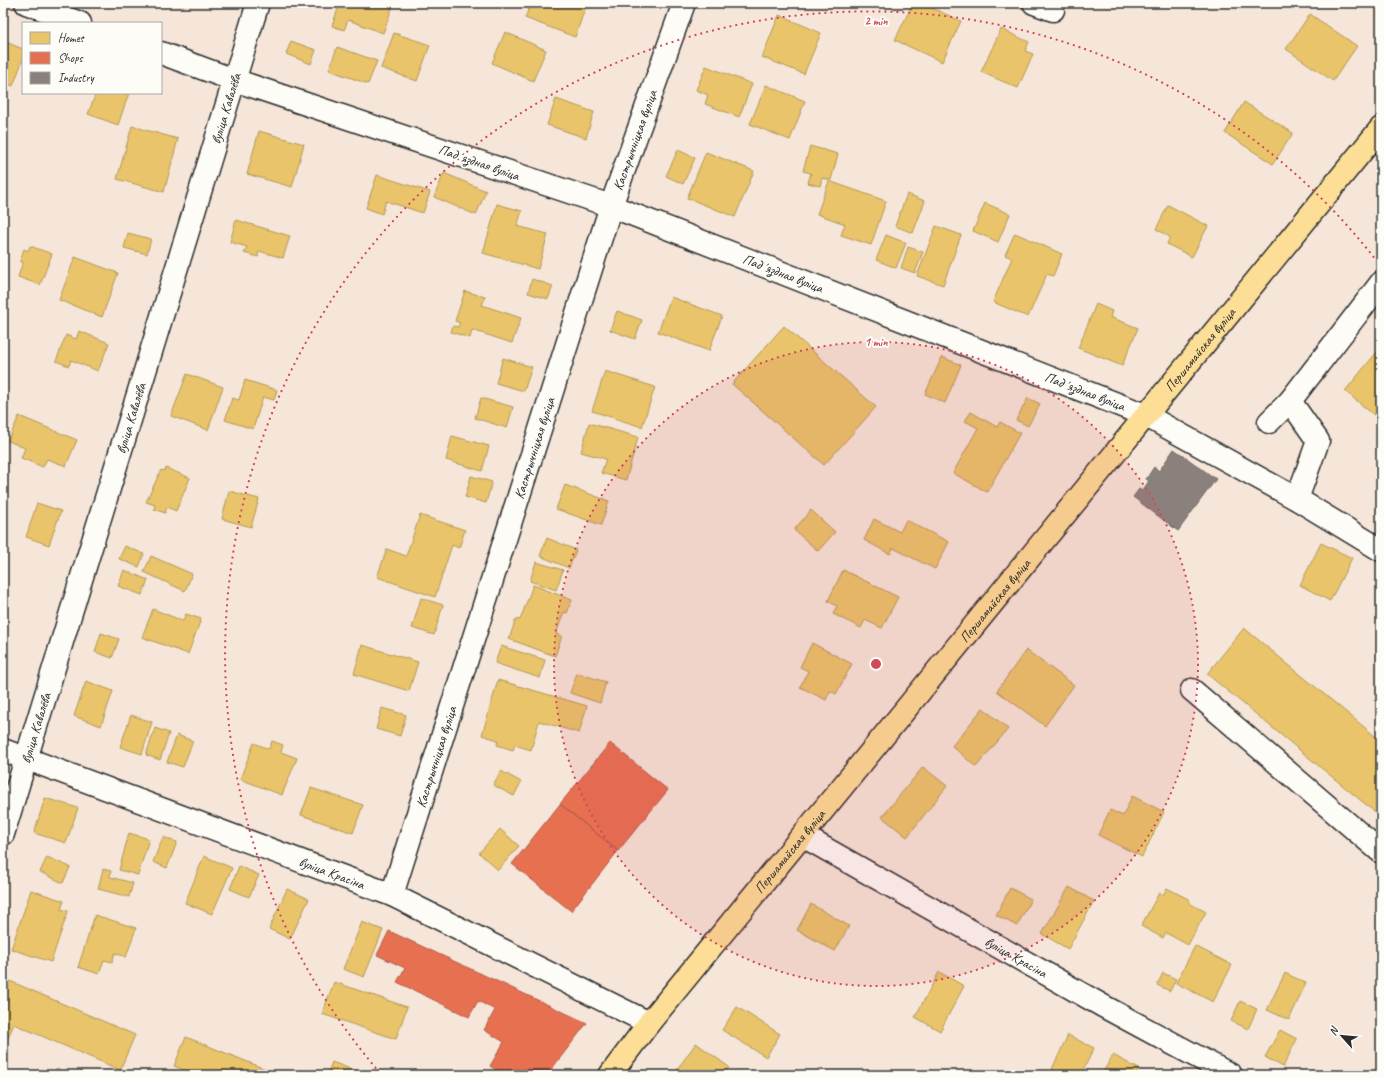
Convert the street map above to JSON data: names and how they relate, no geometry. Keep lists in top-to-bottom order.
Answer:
{
  "streets": {
    "main road": ["Першамайская вуліца"],
    "street": [
      "вуліца Кавалёва",
      "Кастрычніцкая вуліца",
      "Падʼяздная вуліца",
      "вуліца Красіна"
    ]
  },
  "crossings": [
    ["вуліца Кавалёва", "Падʼяздная вуліца"],
    ["вуліца Кавалёва", "вуліца Красіна"],
    ["Кастрычніцкая вуліца", "Падʼяздная вуліца"],
    ["Кастрычніцкая вуліца", "вуліца Красіна"],
    ["Падʼяздная вуліца", "Першамайская вуліца"],
    ["Першамайская вуліца", "вуліца Красіна"]
  ],
  "legend": ["Homes", "Shops", "Industry"],
  "north": "top left",
  "rings": ["2 min", "1 min"]
}
